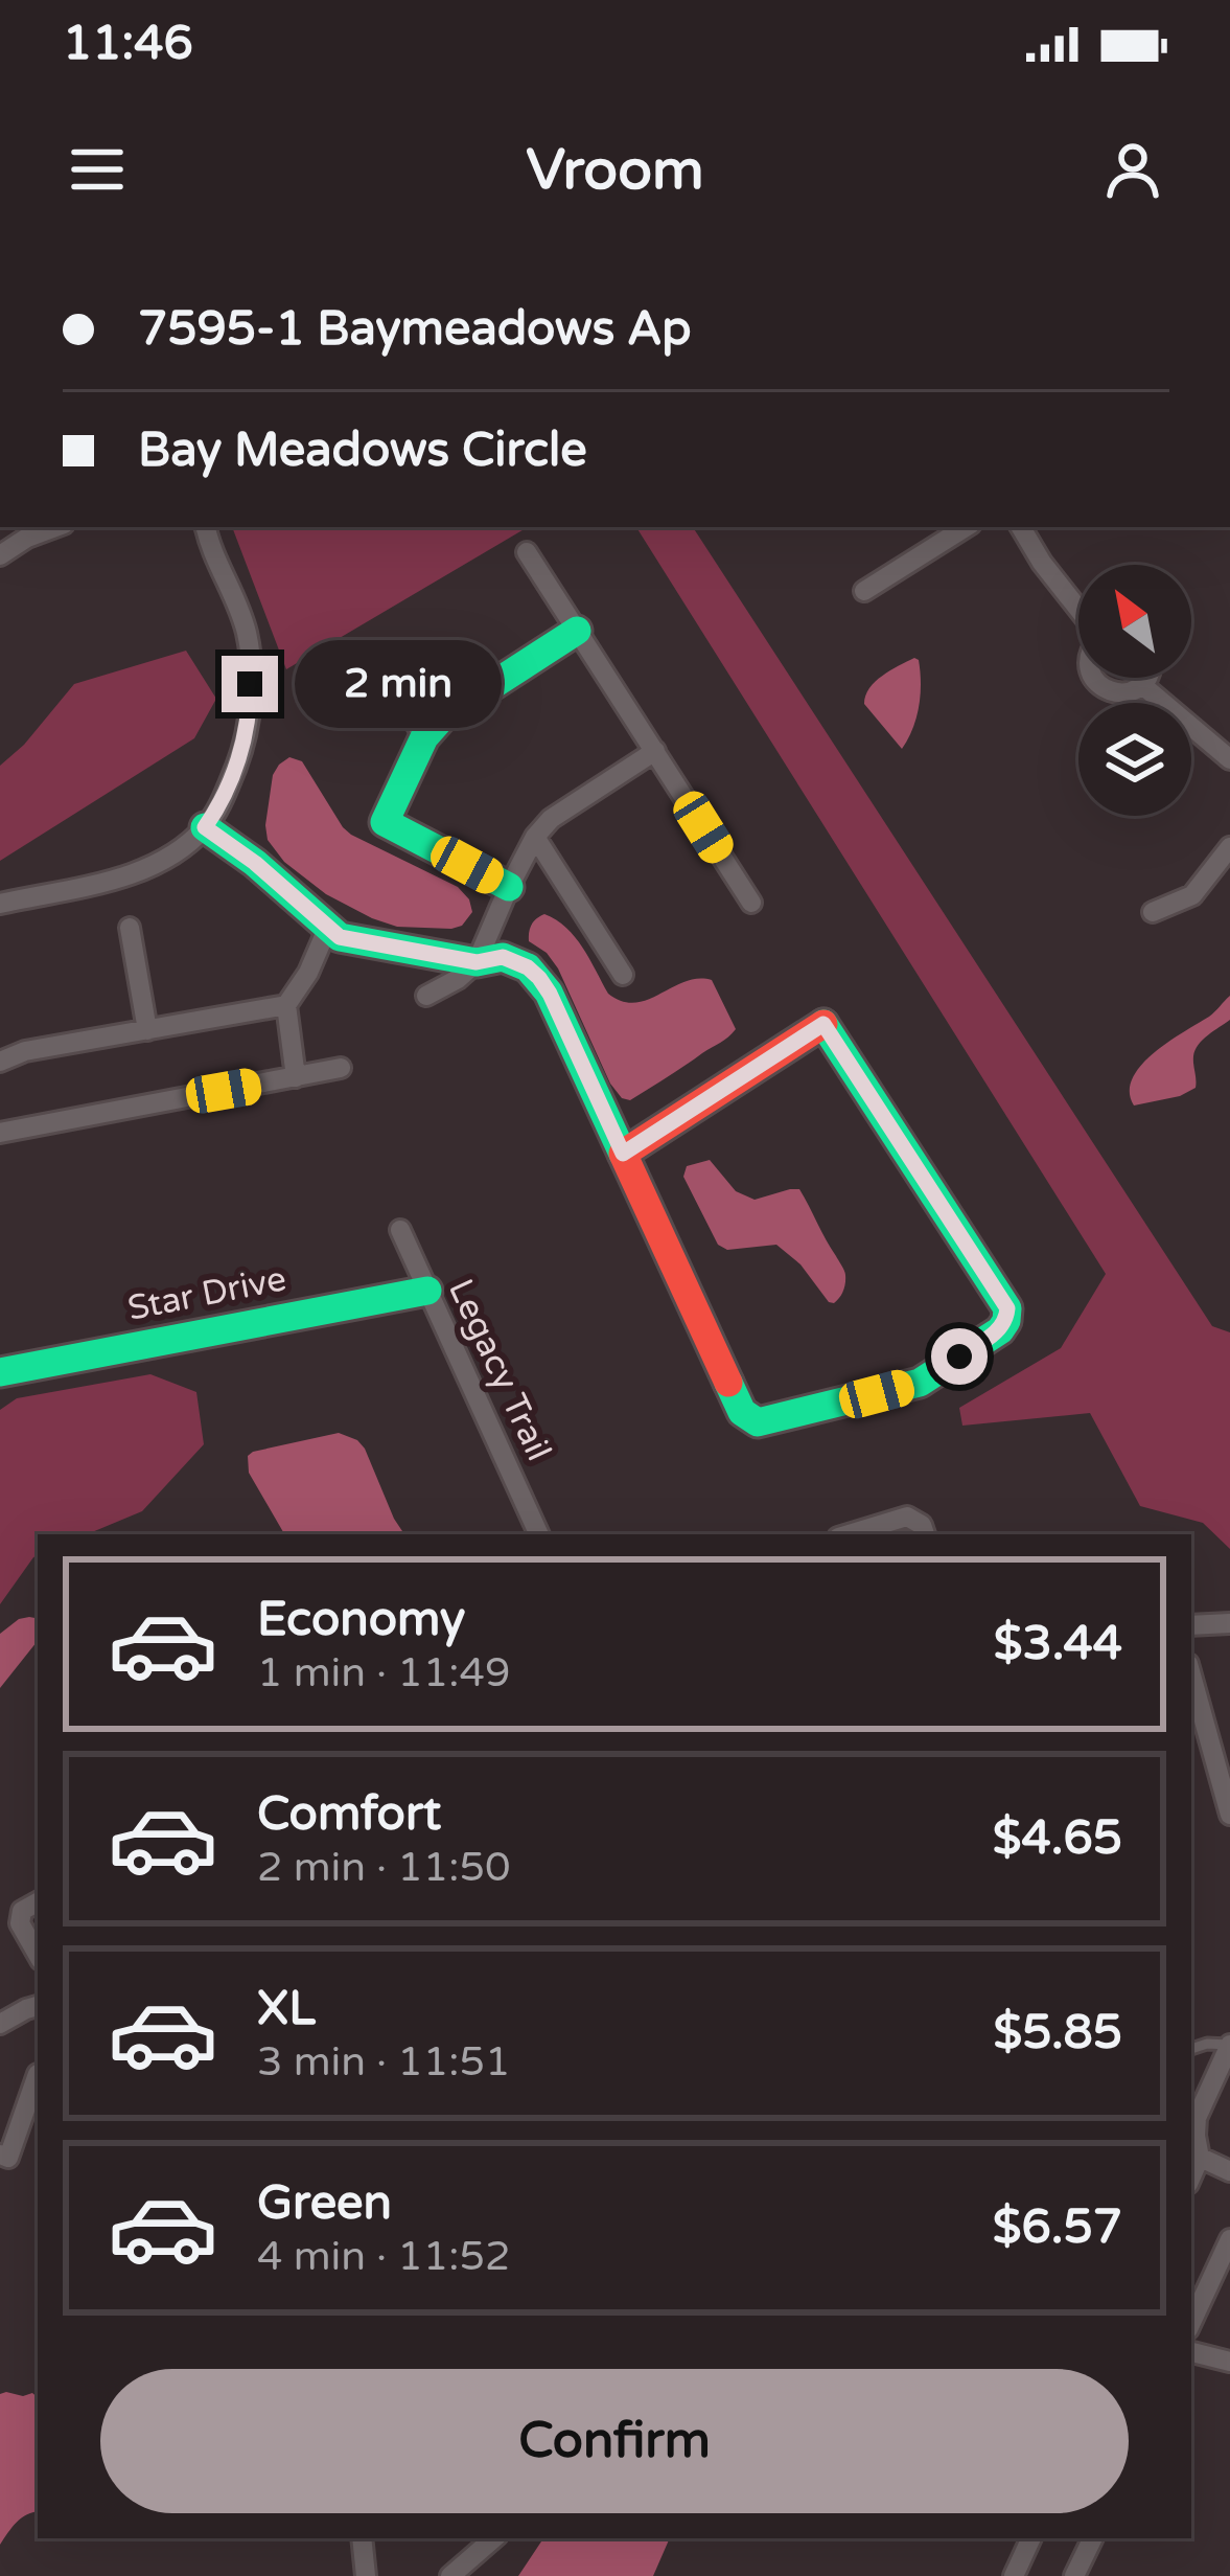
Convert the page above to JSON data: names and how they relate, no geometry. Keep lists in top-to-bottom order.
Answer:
{
  "streets": {
    "street": ["Star Drive", "Legacy Trail"]
  },
  "crossings": [
    ["Star Drive", "Legacy Trail"]
  ],
  "north": "top left",
  "page": {
    "status": "11:46",
    "header": "Vroom",
    "banner": ["7595-1 Baymeadows Ap", "Bay Meadows Circle"],
    "bubble": "2 min",
    "list": [
      {
        "name": "Economy",
        "note": "1 min · 11:49",
        "value": "$3.44"
      },
      {
        "name": "Comfort",
        "note": "2 min · 11:50",
        "value": "$4.65"
      },
      {
        "name": "XL",
        "note": "3 min · 11:51",
        "value": "$5.85"
      },
      {
        "name": "Green",
        "note": "4 min · 11:52",
        "value": "$6.57"
      }
    ],
    "buttons": "Confirm"
  }
}
